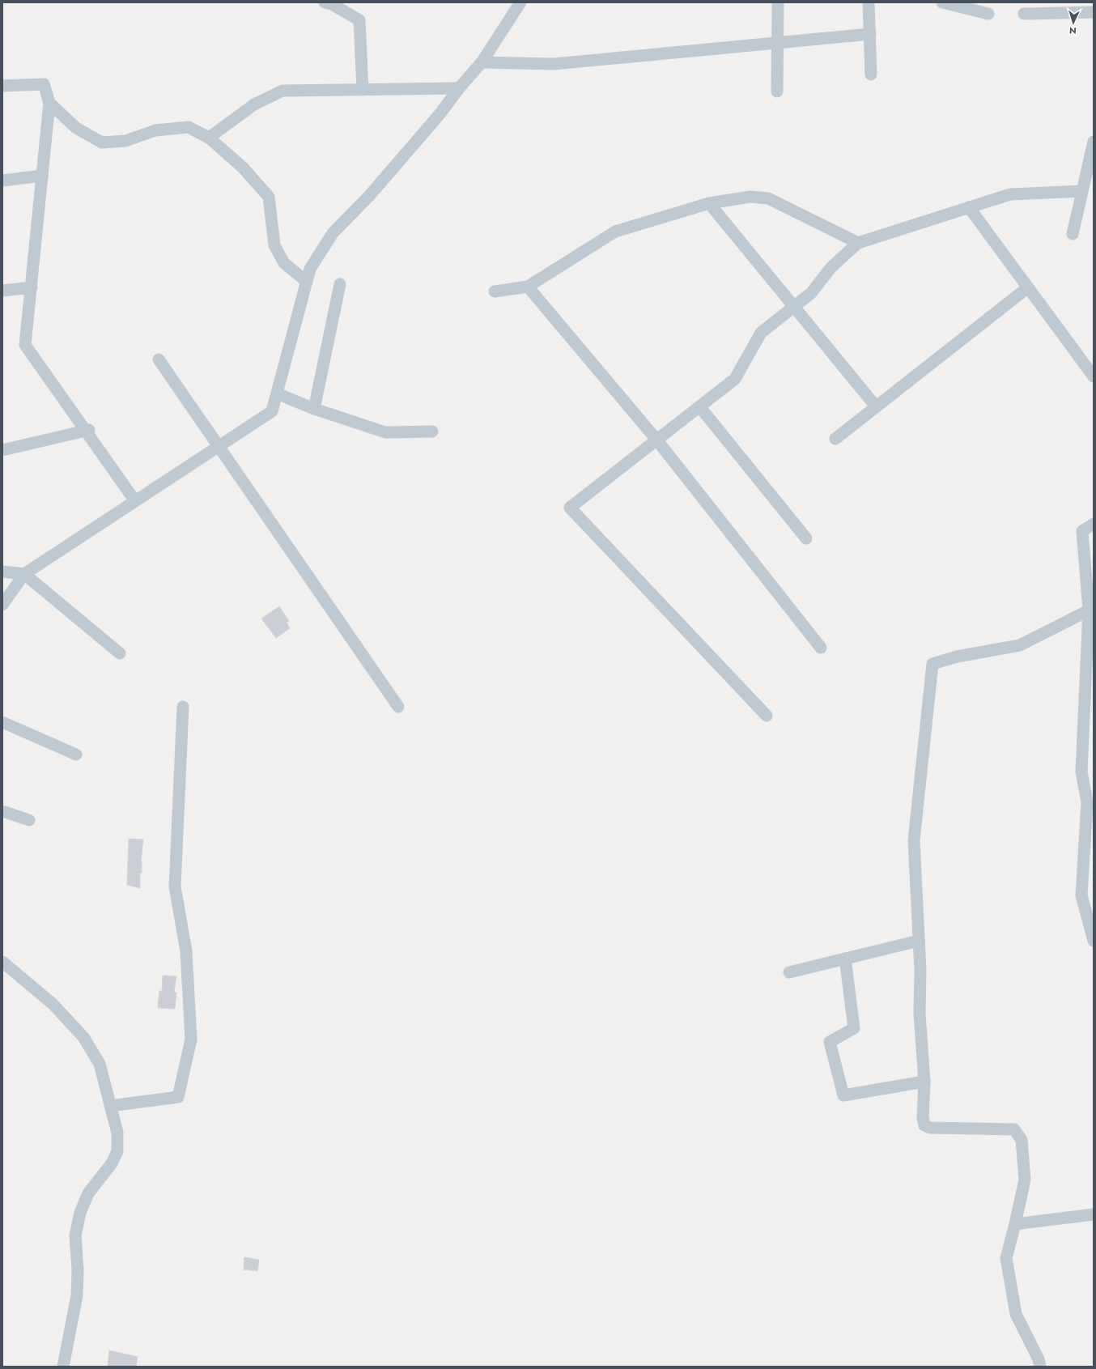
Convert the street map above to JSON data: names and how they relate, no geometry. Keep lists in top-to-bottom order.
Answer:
{
  "north": "bottom"
}
